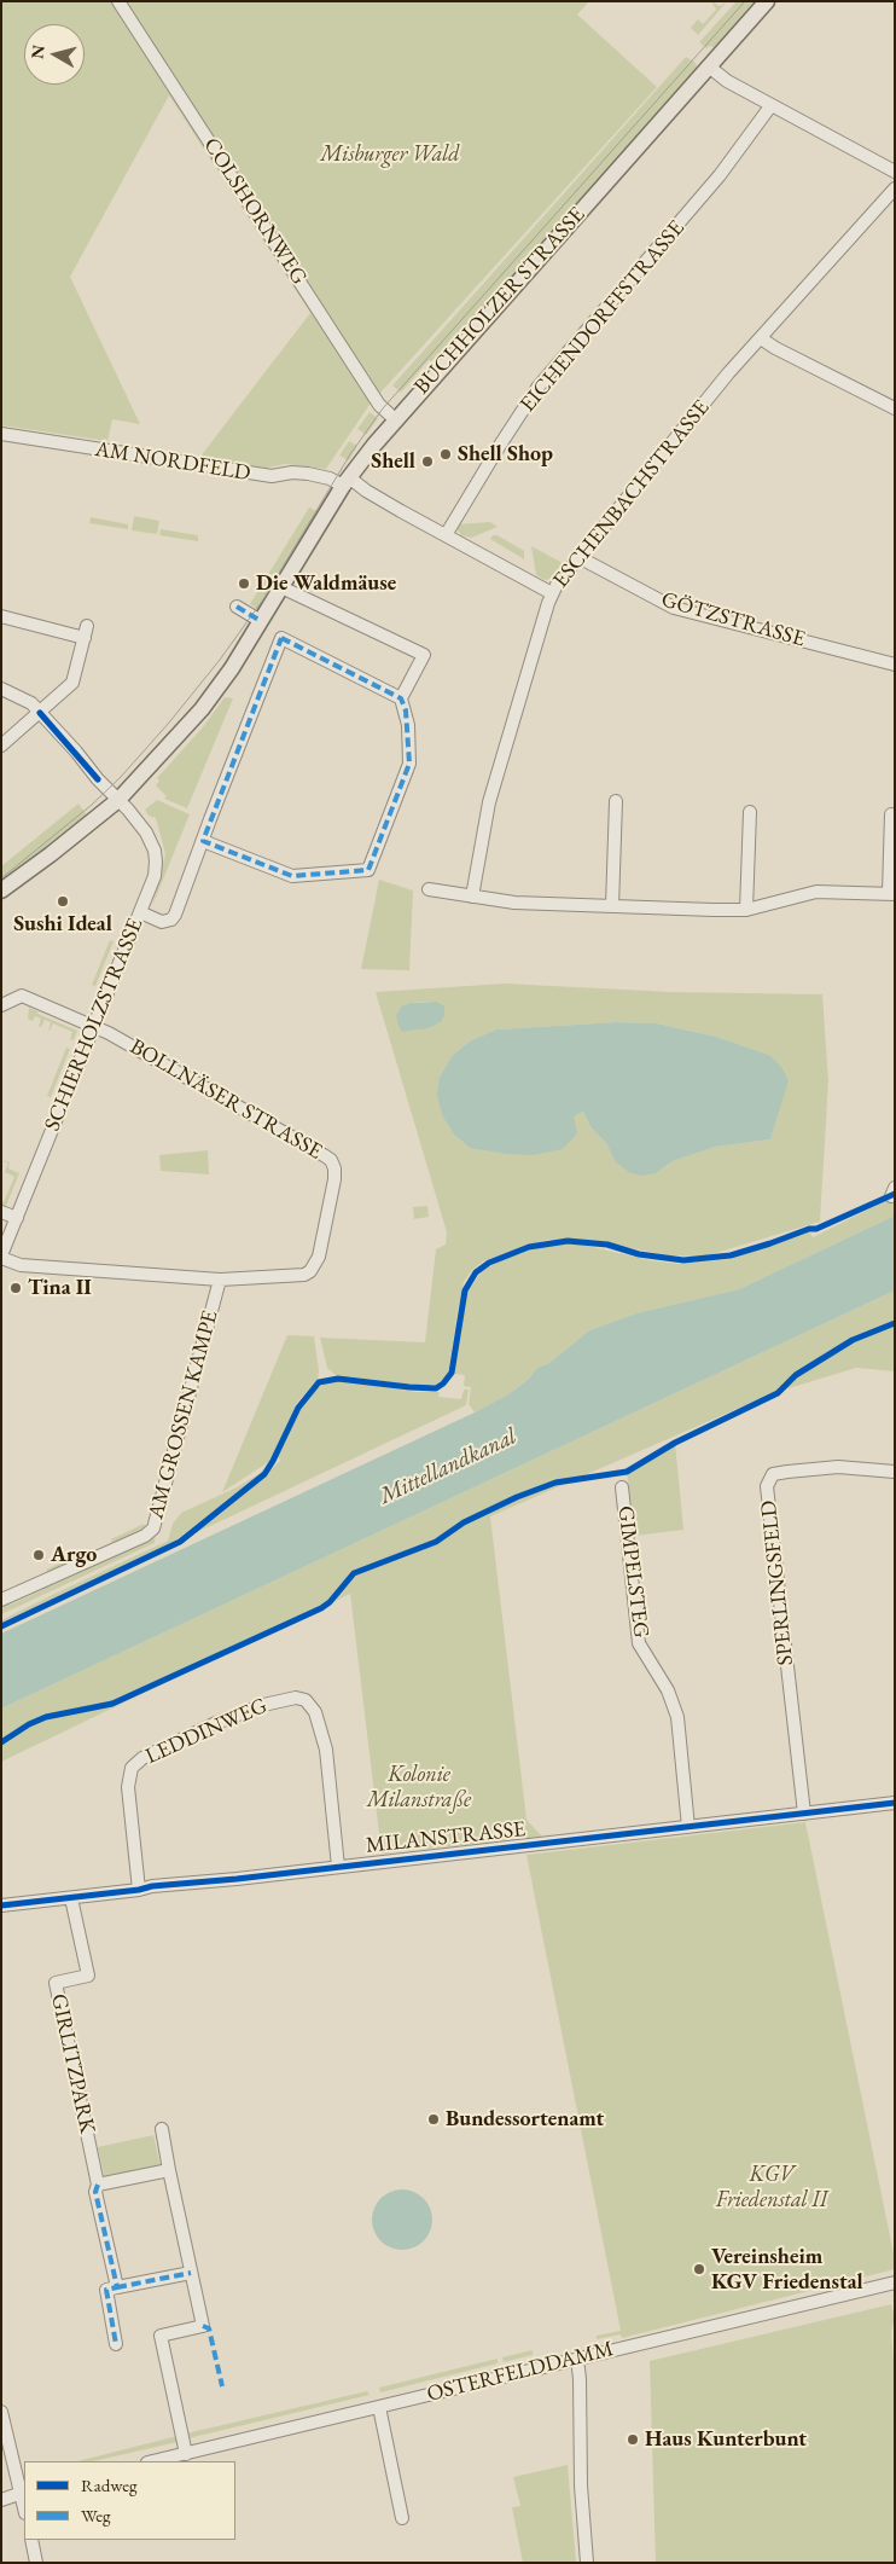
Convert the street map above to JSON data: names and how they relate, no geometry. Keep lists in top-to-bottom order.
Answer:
{
  "streets": {
    "main road": ["BUCHHOLZER STRASSE"],
    "street": [
      "COLSHORNWEG",
      "EICHENDORFFSTRASSE",
      "AM NORDFELD",
      "ESCHENBACHSTRASSE",
      "GÖTZSTRASSE",
      "SCHIERHOLZSTRASSE",
      "BOLLNÄSER STRASSE",
      "AM GROSSEN KAMPE",
      "GIMPELSTEG",
      "SPERLINGSFELD",
      "LEDDINWEG",
      "MILANSTRASSE",
      "GIRLITZPARK",
      "OSTERFELDDAMM"
    ]
  },
  "crossings": [
    ["COLSHORNWEG", "BUCHHOLZER STRASSE"],
    ["BUCHHOLZER STRASSE", "AM NORDFELD"],
    ["BUCHHOLZER STRASSE", "SCHIERHOLZSTRASSE"],
    ["EICHENDORFFSTRASSE", "AM NORDFELD"],
    ["AM NORDFELD", "ESCHENBACHSTRASSE"],
    ["ESCHENBACHSTRASSE", "GÖTZSTRASSE"],
    ["SCHIERHOLZSTRASSE", "BOLLNÄSER STRASSE"],
    ["BOLLNÄSER STRASSE", "AM GROSSEN KAMPE"],
    ["GIMPELSTEG", "MILANSTRASSE"],
    ["SPERLINGSFELD", "MILANSTRASSE"],
    ["LEDDINWEG", "MILANSTRASSE"],
    ["MILANSTRASSE", "GIRLITZPARK"]
  ],
  "water": ["Mittellandkanal"],
  "parks": ["Misburger Wald", "Kolonie Milanstraße", "KGV Friedenstal II"],
  "places": [
    "Shell Shop",
    "Shell",
    "Die Waldmäuse",
    "Sushi Ideal",
    "Tina II",
    "Argo",
    "Bundessortenamt",
    "Vereinsheim KGV Friedenstal",
    "Haus Kunterbunt"
  ],
  "legend": ["Radweg", "Weg"],
  "north": "left"
}
